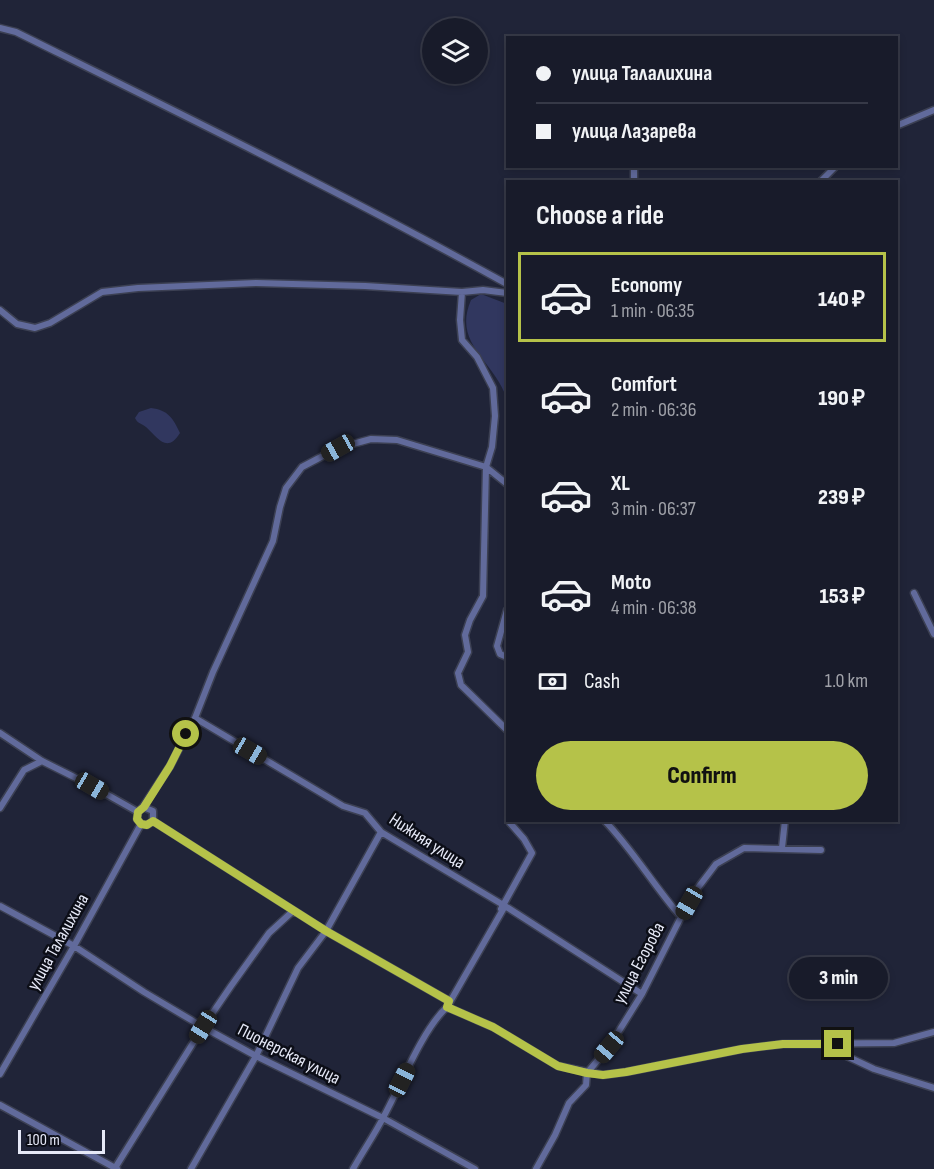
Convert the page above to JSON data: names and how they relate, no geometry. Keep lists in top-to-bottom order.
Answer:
{
  "streets": {
    "street": [
      "Нижняя улица",
      "улица Талалихина",
      "улица Егорова",
      "Пионерская улица"
    ]
  },
  "crossings": [
    ["Нижняя улица", "улица Егорова"],
    ["улица Талалихина", "Пионерская улица"]
  ],
  "scale_bar": "100 m",
  "page": {
    "banner": ["улица Талалихина", "улица Лазарева"],
    "heading": "Choose a ride",
    "list": [
      {
        "name": "Economy",
        "note": "1 min · 06:35",
        "value": "140 ₽"
      },
      {
        "name": "Comfort",
        "note": "2 min · 06:36",
        "value": "190 ₽"
      },
      {
        "name": "XL",
        "note": "3 min · 06:37",
        "value": "239 ₽"
      },
      {
        "name": "Moto",
        "note": "4 min · 06:38",
        "value": "153 ₽"
      }
    ],
    "pay": ["Cash", "1.0 km"],
    "buttons": "Confirm",
    "bubble": "3 min",
    "scale": "100 m"
  }
}
